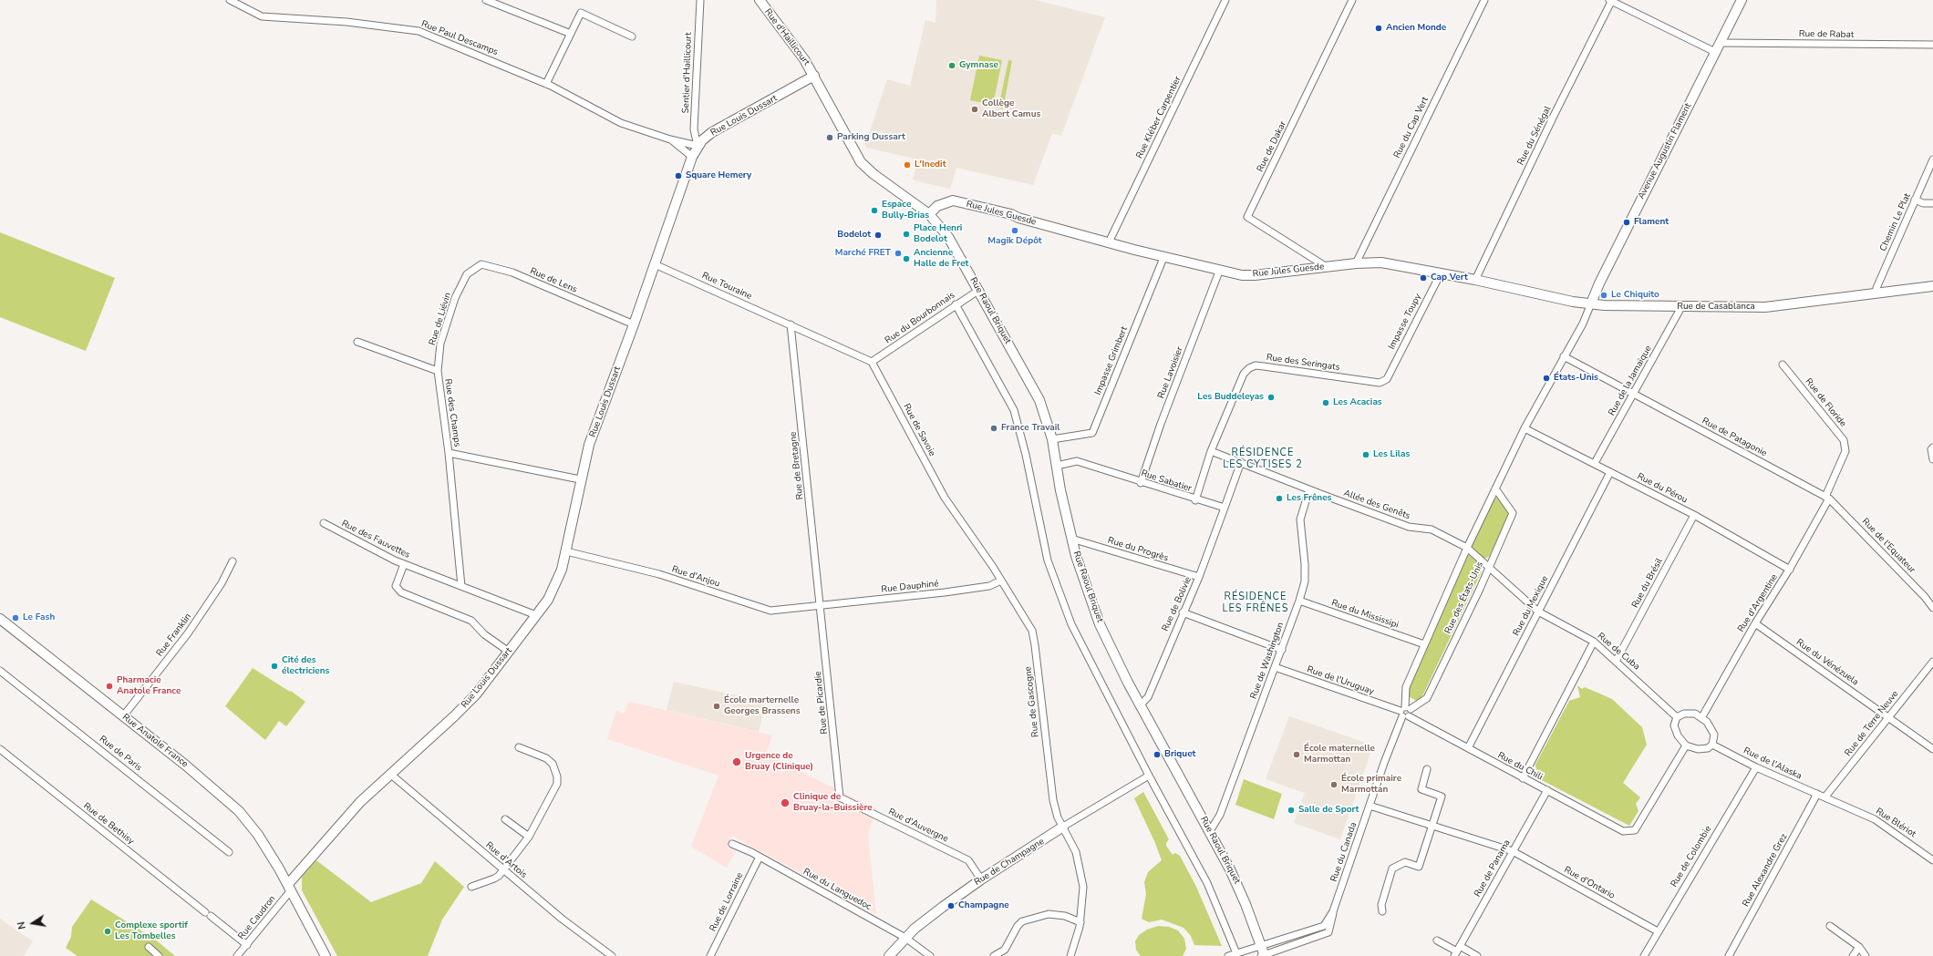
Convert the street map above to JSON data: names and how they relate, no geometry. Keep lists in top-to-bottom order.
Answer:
{
  "streets": {
    "street": [
      "Rue de Rabat",
      "Rue d'Haillicourt",
      "Rue Paul Descamps",
      "Sentier d'Haillicourt",
      "Rue Louis Dussart",
      "Rue Kléber Carpentier",
      "Rue du Cap Vert",
      "Rue du Sénégal",
      "Rue de Dakar",
      "Avenue Augustin Flament",
      "Rue Jules Guesde",
      "Chemin Le Plat",
      "Rue de Lens",
      "Rue Touraine",
      "Rue de Casablanca",
      "Rue Raoul Briquet",
      "Rue du Bourbonnais",
      "Rue de Liévin",
      "Impasse Toupy",
      "Impasse Grimbert",
      "Rue des Seringats",
      "Rue Lavoisier",
      "Rue de la Jamaïque",
      "Rue de Floride",
      "Rue des Champs",
      "Rue de Savoie",
      "Rue de Patagonie",
      "Rue de Bretagne",
      "Rue Sabatier",
      "Rue du Pérou",
      "Allée des Genêts",
      "Rue des Fauvettes",
      "Rue de l'Equateur",
      "Rue du Progrès",
      "Rue d'Anjou",
      "Rue du Brésil",
      "Rue Dauphiné",
      "Rue des États-Unis",
      "Rue d'Argentine",
      "Rue de Bolivie",
      "Rue du Mexique",
      "Rue du Mississipi",
      "Rue Franklin",
      "Rue de Cuba",
      "Rue de Washington",
      "Rue du Vénézuela",
      "Rue de l'Uruguay",
      "Rue de Gascogne",
      "Rue de Picardie",
      "Rue de Terre Neuve",
      "Rue Anatole France",
      "Rue de Paris",
      "Rue de l'Alaska",
      "Rue du Chili",
      "Rue Blériot",
      "Rue de Bethisy",
      "Rue d'Auvergne",
      "Rue du Canada",
      "Rue de Colombie",
      "Rue d'Artois",
      "Rue de Champagne",
      "Rue de Panama",
      "Rue Alexandre Grez",
      "Rue d'Ontario",
      "Rue du Languedoc",
      "Rue de Lorraine",
      "Rue Caudron"
    ]
  },
  "crossings": [
    ["Rue de Rabat", "Avenue Augustin Flament"],
    ["Rue d'Haillicourt", "Rue Louis Dussart"],
    ["Rue Paul Descamps", "Sentier d'Haillicourt"],
    ["Rue Paul Descamps", "Rue Louis Dussart"],
    ["Sentier d'Haillicourt", "Rue Louis Dussart"],
    ["Rue Louis Dussart", "Rue de Lens"],
    ["Rue Louis Dussart", "Rue Touraine"],
    ["Rue Louis Dussart", "Rue des Champs"],
    ["Rue Louis Dussart", "Rue des Fauvettes"],
    ["Rue Louis Dussart", "Rue d'Anjou"],
    ["Rue Louis Dussart", "Rue Anatole France"],
    ["Rue Louis Dussart", "Rue d'Artois"],
    ["Rue Louis Dussart", "Rue Caudron"],
    ["Rue Kléber Carpentier", "Rue Jules Guesde"],
    ["Rue du Cap Vert", "Rue Jules Guesde"],
    ["Rue du Sénégal", "Rue Jules Guesde"],
    ["Rue de Dakar", "Rue Jules Guesde"],
    ["Avenue Augustin Flament", "Rue Jules Guesde"],
    ["Avenue Augustin Flament", "Rue de Casablanca"],
    ["Avenue Augustin Flament", "Rue des États-Unis"],
    ["Rue Jules Guesde", "Rue de Casablanca"],
    ["Rue Jules Guesde", "Rue Raoul Briquet"],
    ["Rue Jules Guesde", "Impasse Toupy"],
    ["Rue Jules Guesde", "Impasse Grimbert"],
    ["Rue Jules Guesde", "Rue Lavoisier"],
    ["Rue Jules Guesde", "Rue des États-Unis"],
    ["Chemin Le Plat", "Rue de Casablanca"],
    ["Rue de Lens", "Rue de Liévin"],
    ["Rue Touraine", "Rue de Bretagne"],
    ["Rue de Casablanca", "Rue de la Jamaïque"],
    ["Rue de Casablanca", "Rue des États-Unis"],
    ["Rue Raoul Briquet", "Rue du Bourbonnais"],
    ["Rue Raoul Briquet", "Impasse Grimbert"],
    ["Rue Raoul Briquet", "Rue Sabatier"],
    ["Rue Raoul Briquet", "Rue du Progrès"],
    ["Rue Raoul Briquet", "Rue de Bolivie"],
    ["Rue Raoul Briquet", "Rue de Washington"],
    ["Rue Raoul Briquet", "Rue du Canada"],
    ["Rue du Bourbonnais", "Rue de Savoie"],
    ["Rue de Liévin", "Rue des Champs"],
    ["Impasse Toupy", "Rue des Seringats"],
    ["Rue des Seringats", "Rue Sabatier"],
    ["Rue des Seringats", "Allée des Genêts"],
    ["Rue Lavoisier", "Rue Sabatier"],
    ["Rue de la Jamaïque", "Rue de Patagonie"],
    ["Rue de la Jamaïque", "Rue du Pérou"],
    ["Rue de Floride", "Rue de Patagonie"],
    ["Rue de Floride", "Rue de l'Equateur"],
    ["Rue de Floride", "Rue d'Argentine"],
    ["Rue de Savoie", "Rue Dauphiné"],
    ["Rue de Savoie", "Rue de Gascogne"],
    ["Rue de Patagonie", "Rue de l'Equateur"],
    ["Rue de Patagonie", "Rue des États-Unis"],
    ["Rue de Patagonie", "Rue d'Argentine"],
    ["Rue de Bretagne", "Rue d'Anjou"],
    ["Rue de Bretagne", "Rue Dauphiné"],
    ["Rue de Bretagne", "Rue de Picardie"],
    ["Rue Sabatier", "Rue de Bolivie"],
    ["Rue du Pérou", "Rue du Brésil"],
    ["Rue du Pérou", "Rue des États-Unis"],
    ["Rue du Pérou", "Rue d'Argentine"],
    ["Rue du Pérou", "Rue du Mexique"],
    ["Allée des Genêts", "Rue des États-Unis"],
    ["Allée des Genêts", "Rue du Mexique"],
    ["Allée des Genêts", "Rue de Cuba"],
    ["Allée des Genêts", "Rue de Washington"],
    ["Rue de l'Equateur", "Rue d'Argentine"],
    ["Rue du Progrès", "Rue de Bolivie"],
    ["Rue d'Anjou", "Rue Dauphiné"],
    ["Rue d'Anjou", "Rue de Picardie"],
    ["Rue du Brésil", "Rue de Cuba"],
    ["Rue Dauphiné", "Rue de Gascogne"],
    ["Rue Dauphiné", "Rue de Picardie"],
    ["Rue des États-Unis", "Rue du Mississipi"],
    ["Rue des États-Unis", "Rue de l'Uruguay"],
    ["Rue des États-Unis", "Rue du Chili"],
    ["Rue des États-Unis", "Rue du Canada"],
    ["Rue d'Argentine", "Rue de Cuba"],
    ["Rue d'Argentine", "Rue du Vénézuela"],
    ["Rue d'Argentine", "Rue de l'Alaska"],
    ["Rue d'Argentine", "Rue du Chili"],
    ["Rue du Mexique", "Rue de Cuba"],
    ["Rue du Mexique", "Rue du Chili"],
    ["Rue du Mississipi", "Rue de Washington"],
    ["Rue Franklin", "Rue Anatole France"],
    ["Rue de Cuba", "Rue de l'Alaska"],
    ["Rue de Cuba", "Rue du Chili"],
    ["Rue de Washington", "Rue de l'Uruguay"],
    ["Rue du Vénézuela", "Rue de Terre Neuve"],
    ["Rue de l'Uruguay", "Rue du Chili"],
    ["Rue de l'Uruguay", "Rue du Canada"],
    ["Rue de Gascogne", "Rue de Champagne"],
    ["Rue de Picardie", "Rue d'Auvergne"],
    ["Rue de Terre Neuve", "Rue de l'Alaska"],
    ["Rue de Terre Neuve", "Rue Blériot"],
    ["Rue Anatole France", "Rue Caudron"],
    ["Rue de l'Alaska", "Rue du Chili"],
    ["Rue de l'Alaska", "Rue Blériot"],
    ["Rue de l'Alaska", "Rue de Colombie"],
    ["Rue de l'Alaska", "Rue Alexandre Grez"],
    ["Rue du Chili", "Rue du Canada"],
    ["Rue du Chili", "Rue de Panama"],
    ["Rue de Bethisy", "Rue Caudron"],
    ["Rue d'Auvergne", "Rue de Champagne"],
    ["Rue du Canada", "Rue d'Ontario"],
    ["Rue de Colombie", "Rue d'Ontario"],
    ["Rue de Champagne", "Rue du Languedoc"],
    ["Rue de Panama", "Rue d'Ontario"],
    ["Rue du Languedoc", "Rue de Lorraine"]
  ],
  "districts": ["RÉSIDENCE LES CYTISES 2", "RÉSIDENCE LES FRÊNES"],
  "places": [
    "Ancien Monde",
    "Gymnase",
    "Collège Albert Camus",
    "Parking Dussart",
    "L'Inedit",
    "Square Hemery",
    "Espace Bully-Brias",
    "Flament",
    "Magik Dépôt",
    "Place Henri Bodelot",
    "Bodelot",
    "Marché FRET",
    "Ancienne Halle de Fret",
    "Cap Vert",
    "Le Chiquito",
    "États-Unis",
    "Les Buddeleyas",
    "Les Acacias",
    "France Travail",
    "Les Lilas",
    "Les Frênes",
    "Le Fash",
    "Cité des électriciens",
    "Pharmacie Anatole France",
    "École marternelle Georges Brassens",
    "Briquet",
    "École maternelle Marmottan",
    "Urgence de Bruay (Clinique)",
    "École primaire Marmottan",
    "Clinique de Bruay-la-Buissière",
    "Salle de Sport",
    "Champagne",
    "Complexe sportif Les Tombelles"
  ],
  "north": "left"
}
